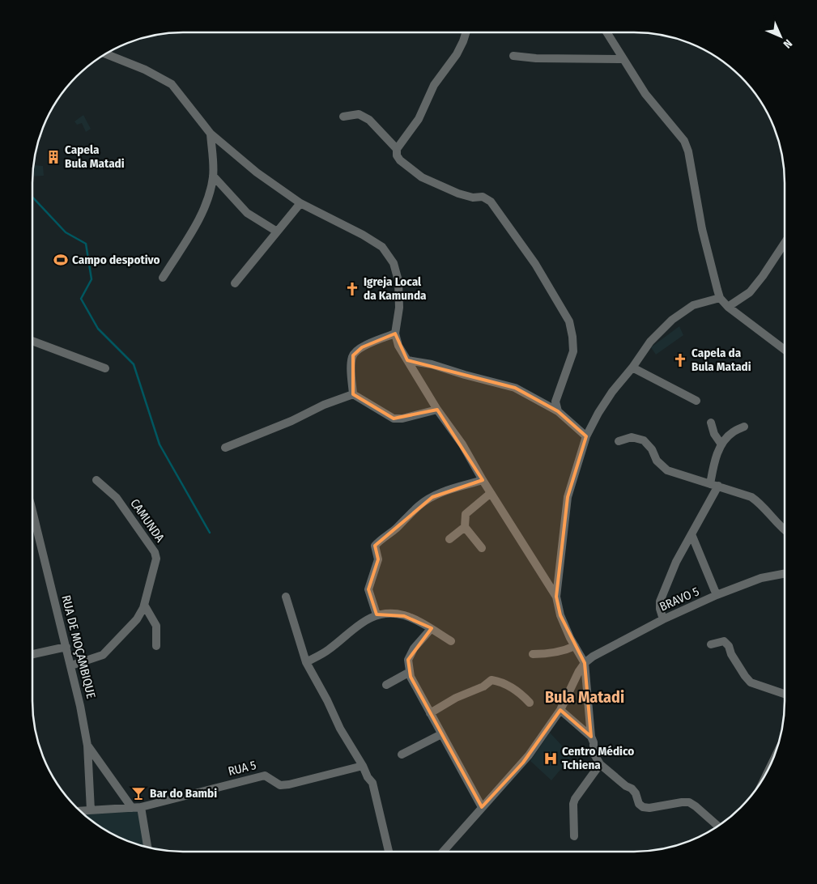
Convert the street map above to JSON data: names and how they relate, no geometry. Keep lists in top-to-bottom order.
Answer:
{
  "streets": {
    "street": [
      "CAMUNDA",
      "BRAVO 5",
      "RUA DE MOÇAMBIQUE",
      "RUA 5"
    ]
  },
  "crossings": [
    ["CAMUNDA", "RUA DE MOÇAMBIQUE"],
    ["RUA DE MOÇAMBIQUE", "RUA 5"]
  ],
  "districts": ["Bula Matadi"],
  "places": {
    "building": ["Capela Bula Matadi"],
    "sports": ["Campo despotivo"],
    "church": ["Igreja Local da Kamunda", "Capela da Bula Matadi"],
    "hospital": ["Centro Médico Tchiena"],
    "bar": ["Bar do Bambi"]
  },
  "north": "bottom right"
}
